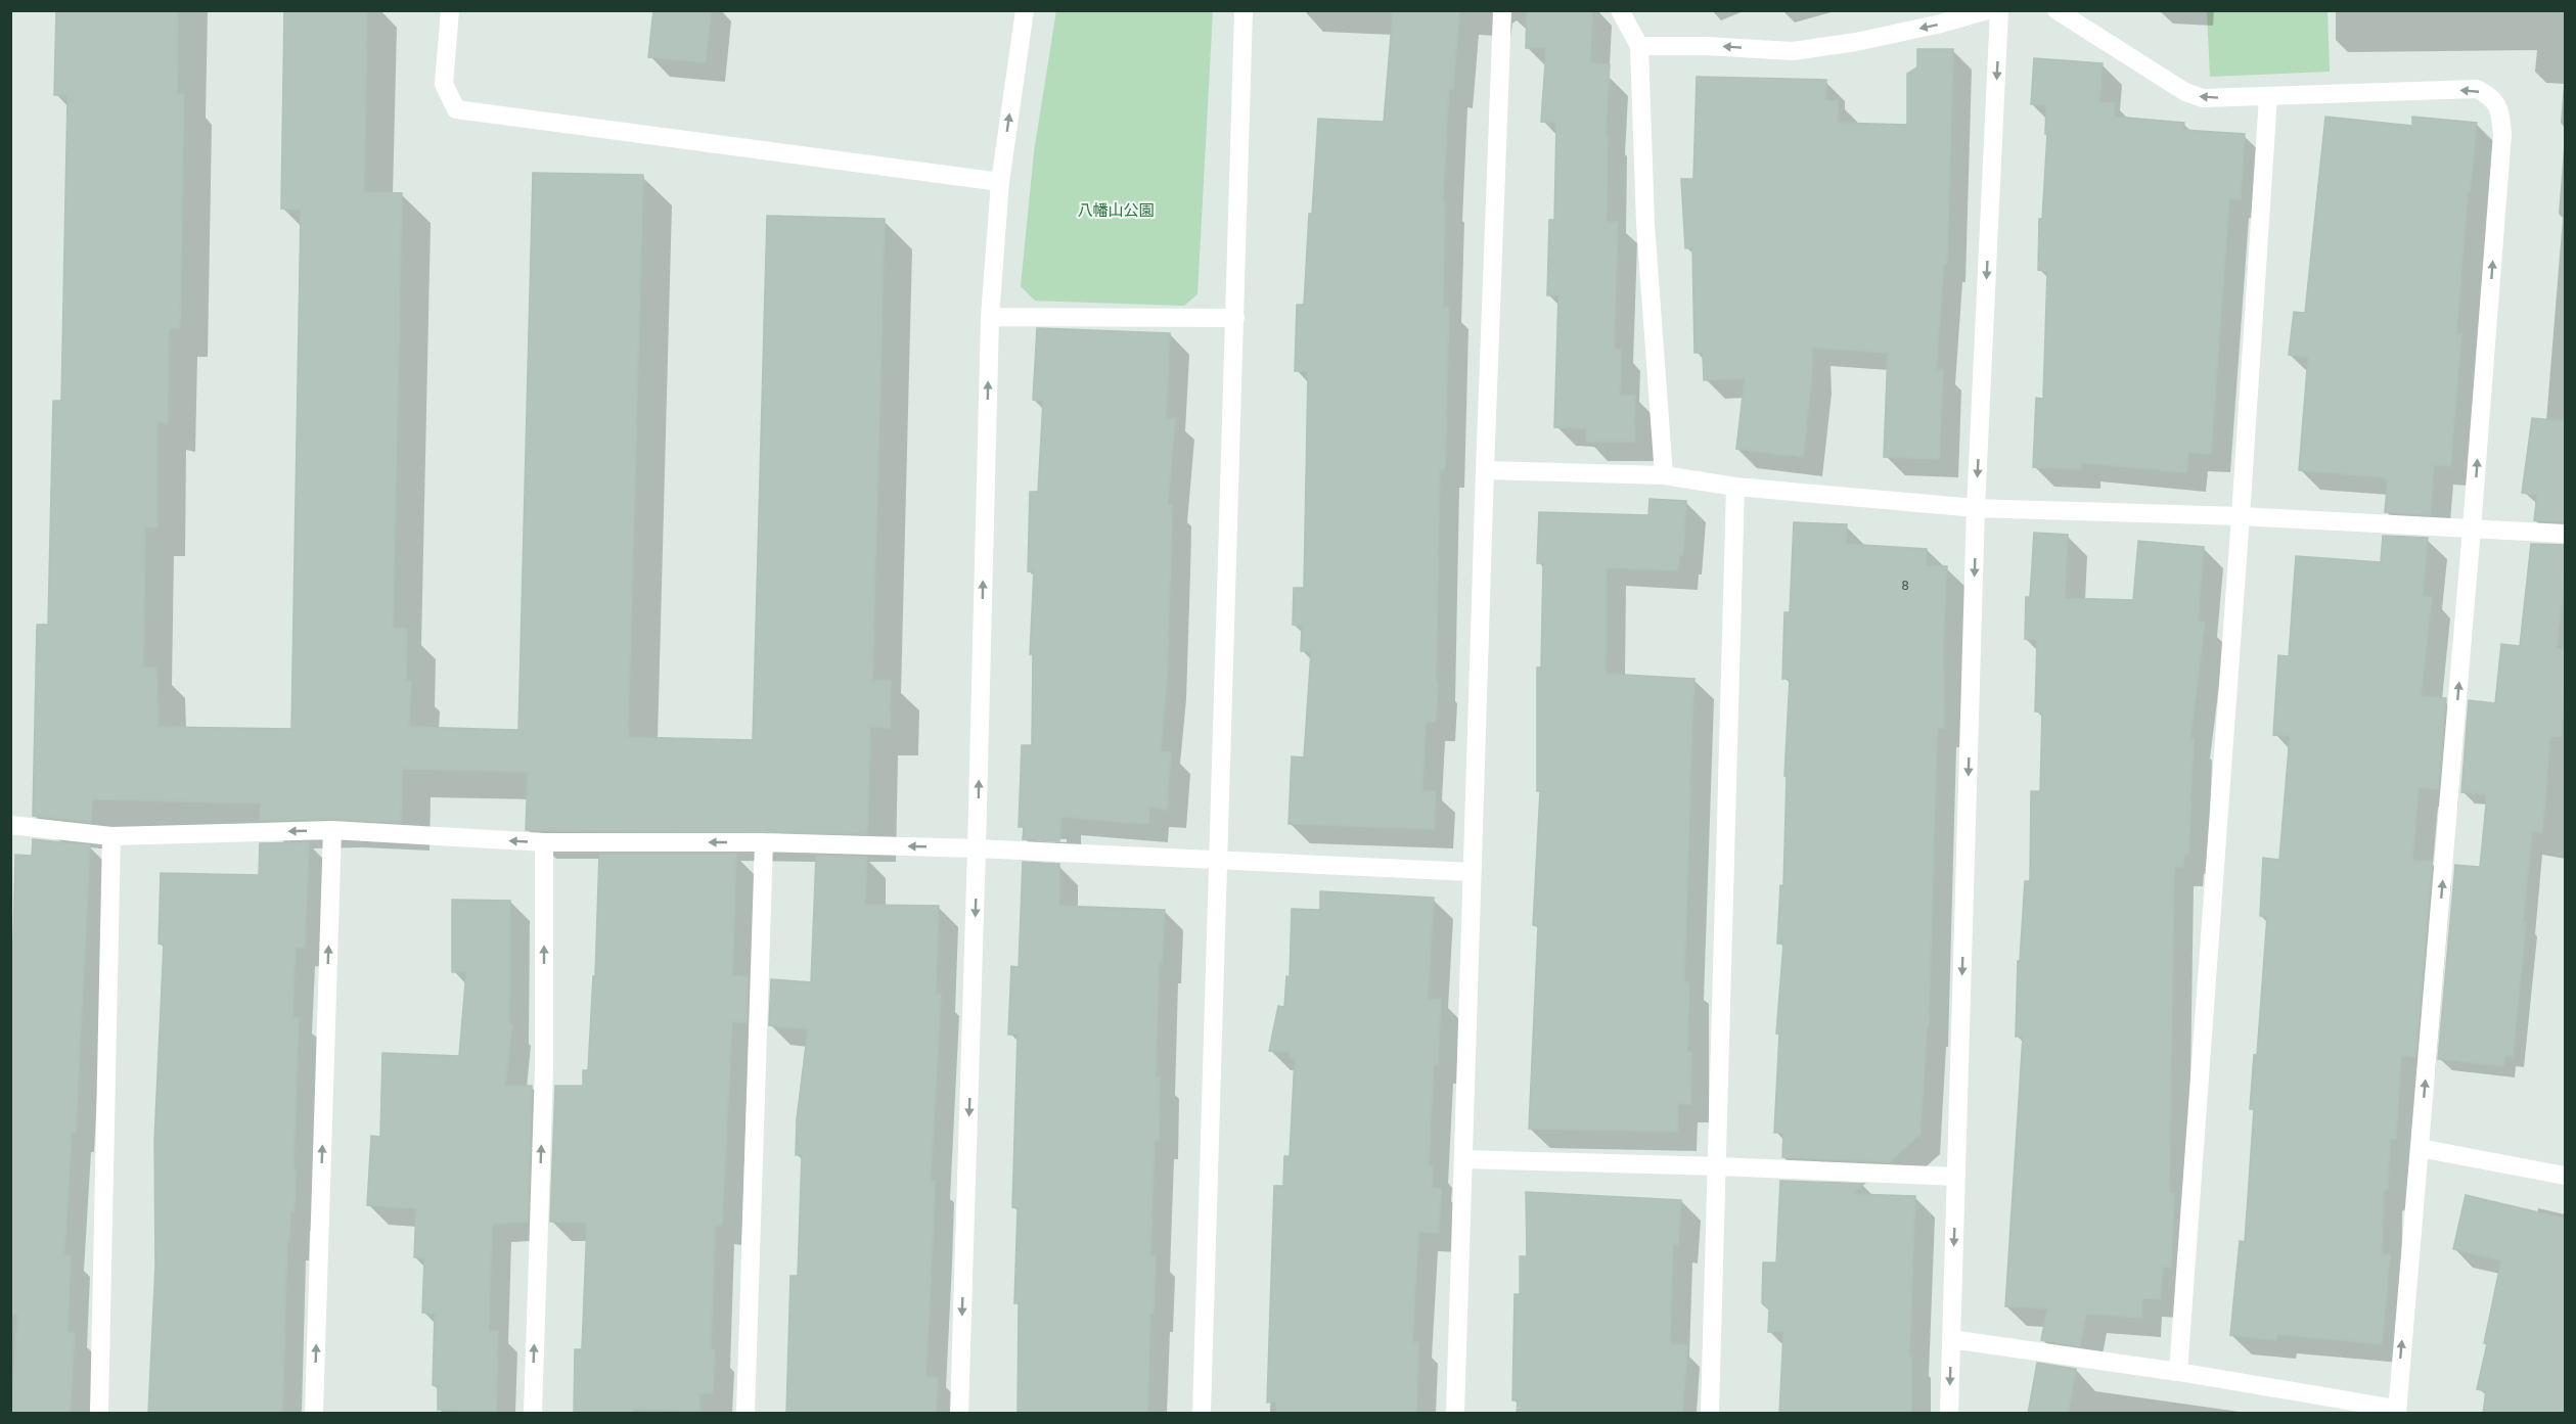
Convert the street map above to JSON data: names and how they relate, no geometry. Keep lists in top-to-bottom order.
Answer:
{
  "parks": ["八幡山公園"],
  "house_numbers": ["8"]
}
